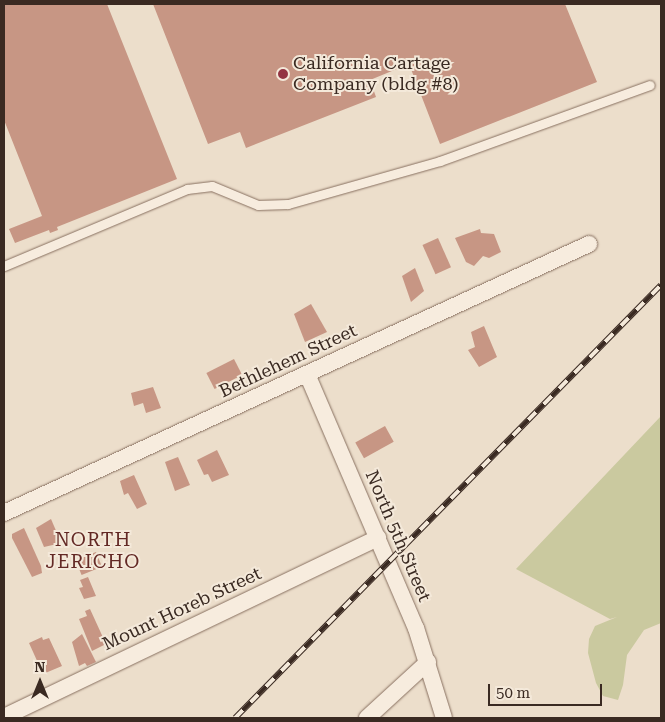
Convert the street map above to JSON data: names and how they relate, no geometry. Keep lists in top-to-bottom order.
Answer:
{
  "streets": {
    "street": ["Bethlehem Street", "North 5th Street", "Mount Horeb Street"]
  },
  "crossings": [
    ["Bethlehem Street", "North 5th Street"],
    ["North 5th Street", "Mount Horeb Street"]
  ],
  "districts": ["NORTH JERICHO"],
  "places": ["California Cartage Company (bldg #8)"],
  "scale_bar": "50 m",
  "north": "top"
}
